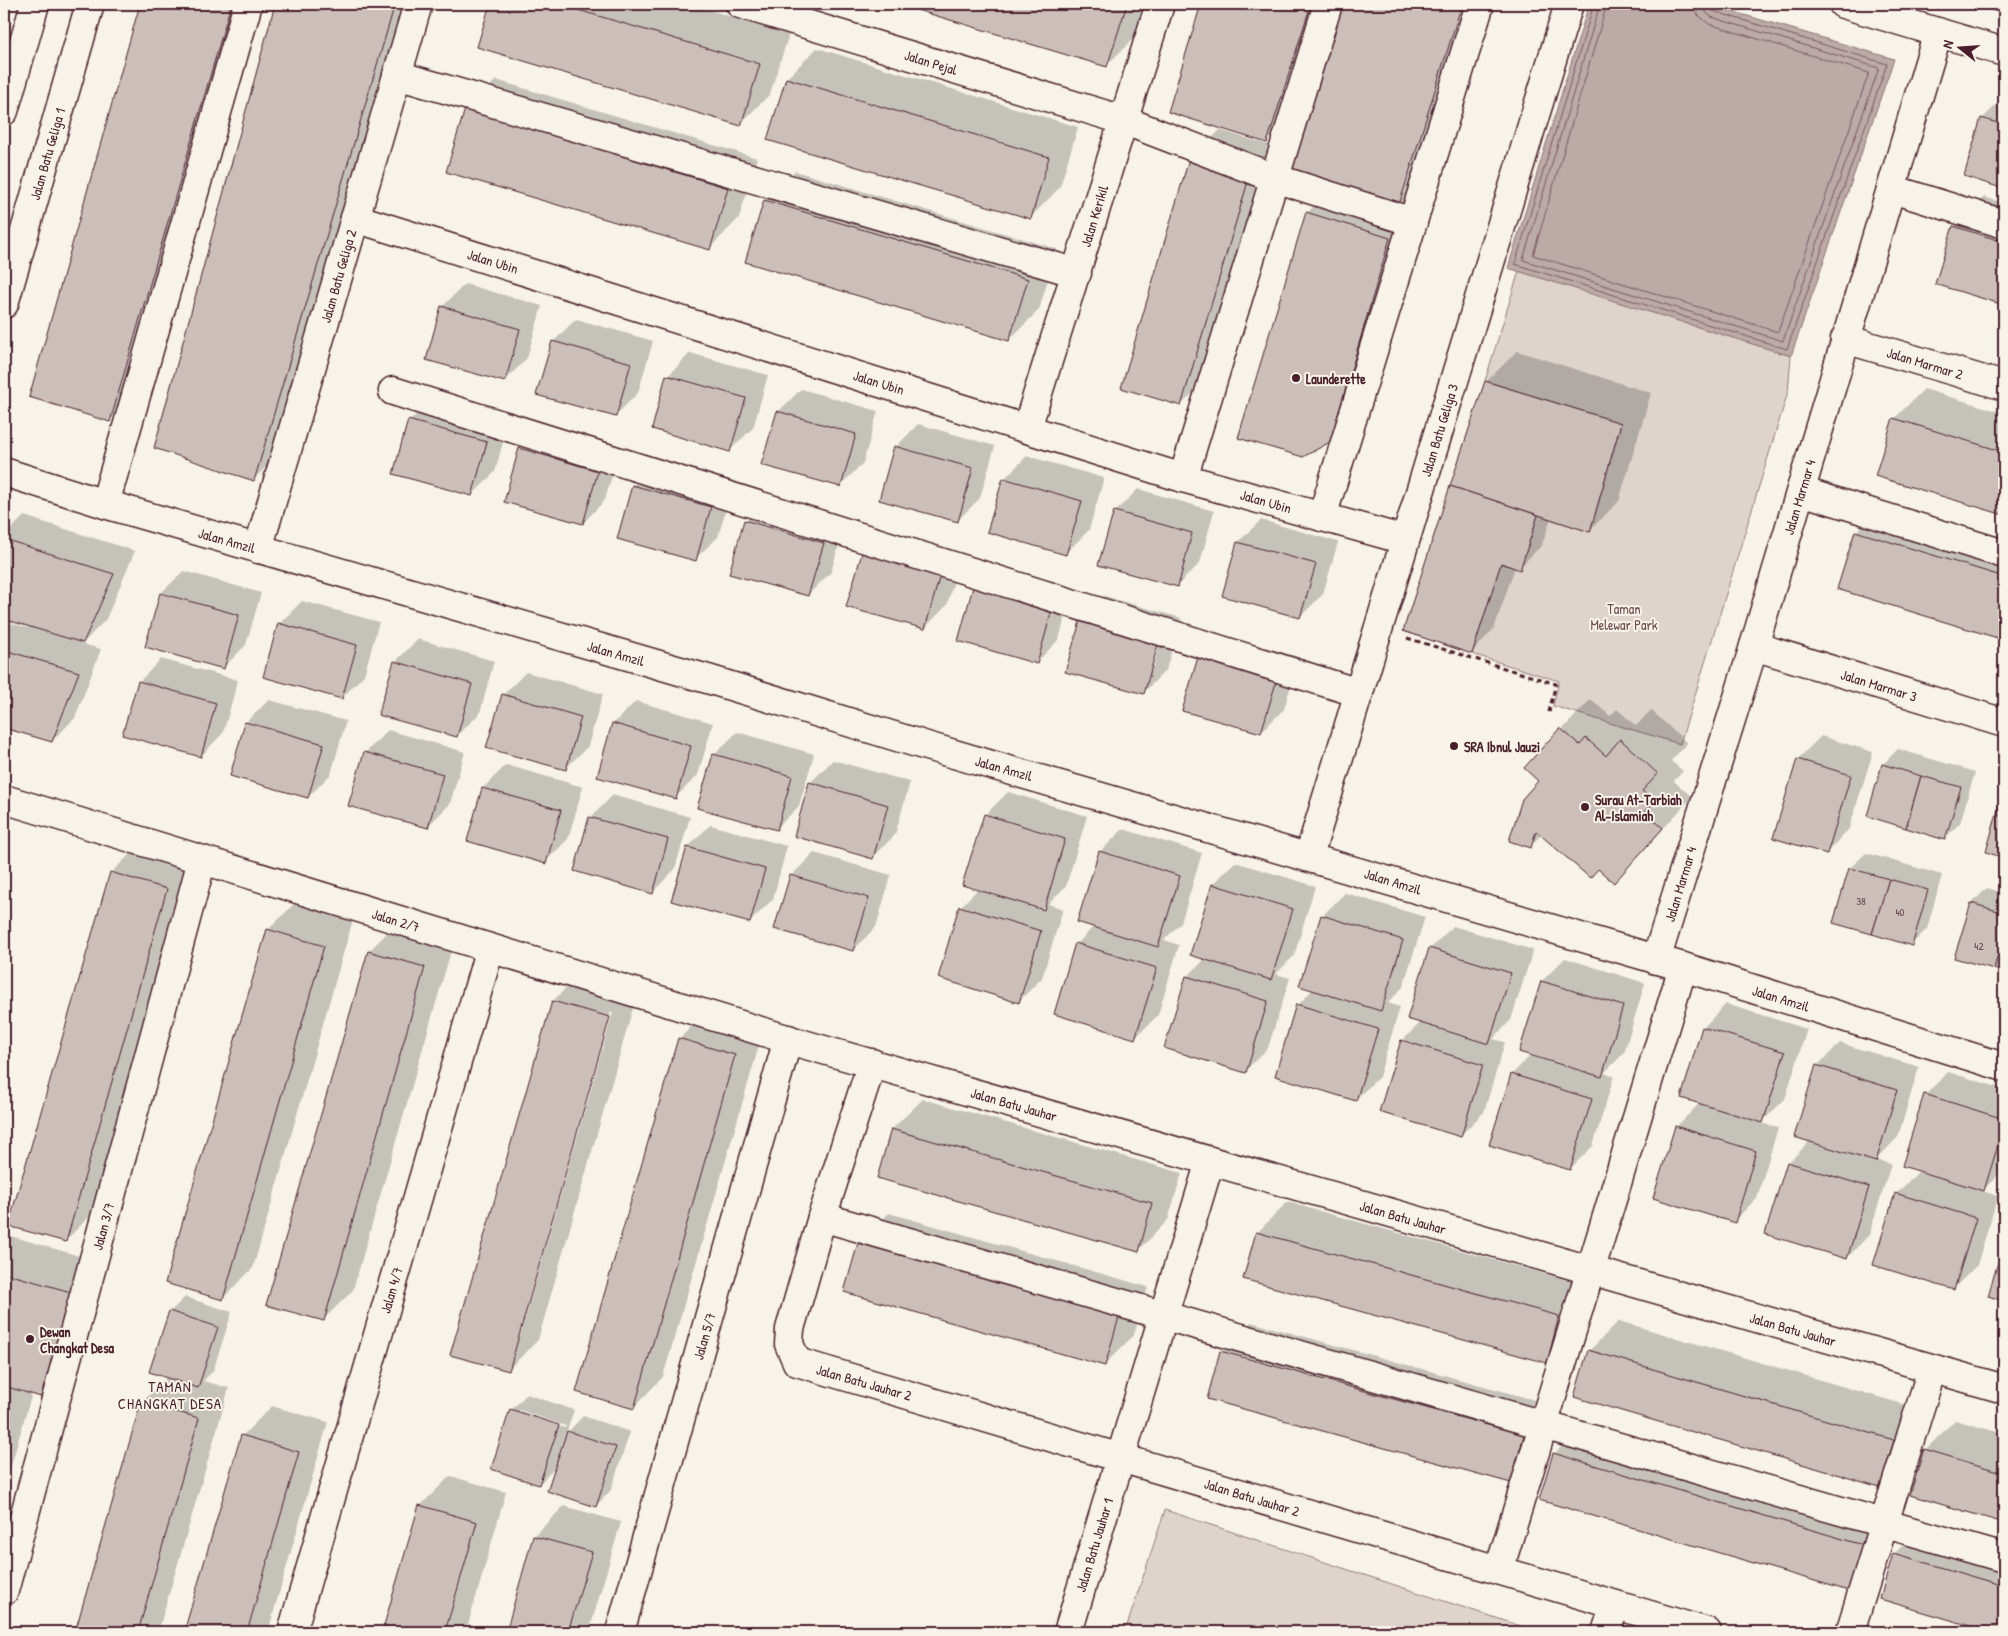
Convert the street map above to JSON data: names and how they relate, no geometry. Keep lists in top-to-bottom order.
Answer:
{
  "streets": {
    "street": [
      "Jalan Pejal",
      "Jalan Batu Geliga 1",
      "Jalan Kerikil",
      "Jalan Ubin",
      "Jalan Batu Geliga 2",
      "Jalan Marmar 2",
      "Jalan Batu Geliga 3",
      "Jalan Marmar 4",
      "Jalan Amzil",
      "Jalan Marmar 3",
      "Jalan 2/7",
      "Jalan Batu Jauhar",
      "Jalan 3/7",
      "Jalan 4/7",
      "Jalan 5/7",
      "Jalan Batu Jauhar 2",
      "Jalan Batu Jauhar 1"
    ]
  },
  "crossings": [
    ["Jalan Pejal", "Jalan Kerikil"],
    ["Jalan Kerikil", "Jalan Ubin"],
    ["Jalan Ubin", "Jalan Batu Geliga 2"],
    ["Jalan Ubin", "Jalan Batu Geliga 3"],
    ["Jalan Batu Geliga 2", "Jalan Amzil"],
    ["Jalan Marmar 2", "Jalan Marmar 4"],
    ["Jalan Batu Geliga 3", "Jalan Amzil"],
    ["Jalan Marmar 4", "Jalan Amzil"],
    ["Jalan Marmar 4", "Jalan Marmar 3"],
    ["Jalan 2/7", "Jalan Batu Jauhar"],
    ["Jalan 2/7", "Jalan 3/7"],
    ["Jalan 2/7", "Jalan 4/7"],
    ["Jalan 2/7", "Jalan 5/7"],
    ["Jalan Batu Jauhar", "Jalan 5/7"],
    ["Jalan Batu Jauhar", "Jalan Batu Jauhar 1"],
    ["Jalan Batu Jauhar 2", "Jalan Batu Jauhar 1"]
  ],
  "districts": ["TAMAN CHANGKAT DESA"],
  "parks": ["Taman Melewar Park"],
  "places": [
    "Launderette",
    "SRA Ibnul Jauzi",
    "Surau At-Tarbiah Al-Islamiah",
    "Dewan Changkat Desa"
  ],
  "house_numbers": ["38", "40", "42"],
  "north": "left"
}
